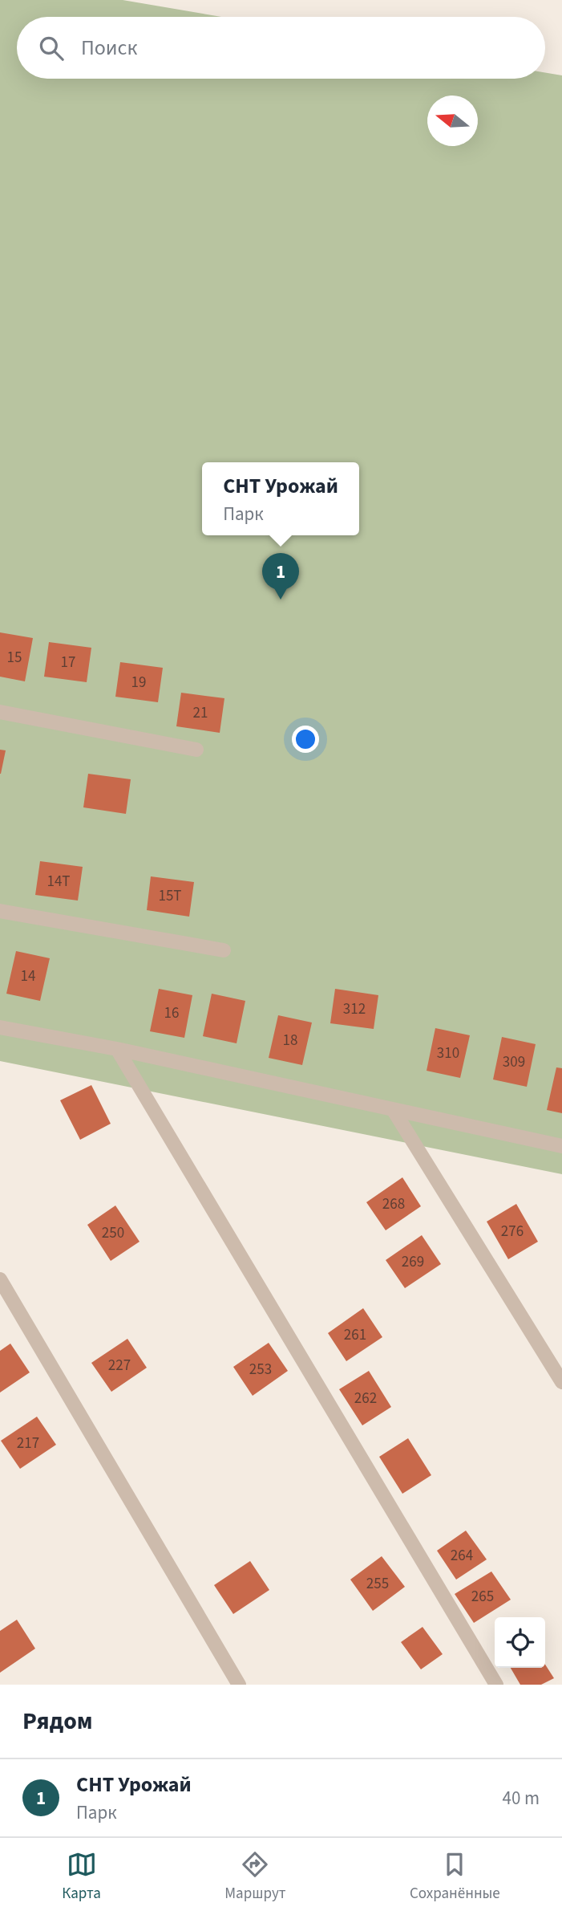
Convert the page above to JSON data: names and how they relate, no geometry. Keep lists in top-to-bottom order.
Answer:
{
  "house_numbers": [
    "15",
    "17",
    "19",
    "21",
    "14Т",
    "15Т",
    "14",
    "312",
    "16",
    "18",
    "310",
    "309",
    "268",
    "276",
    "250",
    "269",
    "261",
    "227",
    "253",
    "262",
    "217",
    "264",
    "255",
    "265"
  ],
  "north": "left",
  "page": {
    "search": "Поиск",
    "popup": ["СНТ Урожай", "Парк"],
    "pins": "1",
    "heading": "Рядом",
    "list": [
      {
        "mark": "1",
        "name": "СНТ Урожай",
        "note": "Парк",
        "value": "40 m"
      }
    ],
    "nav": ["Карта", "Маршрут", "Сохранённые"]
  }
}
